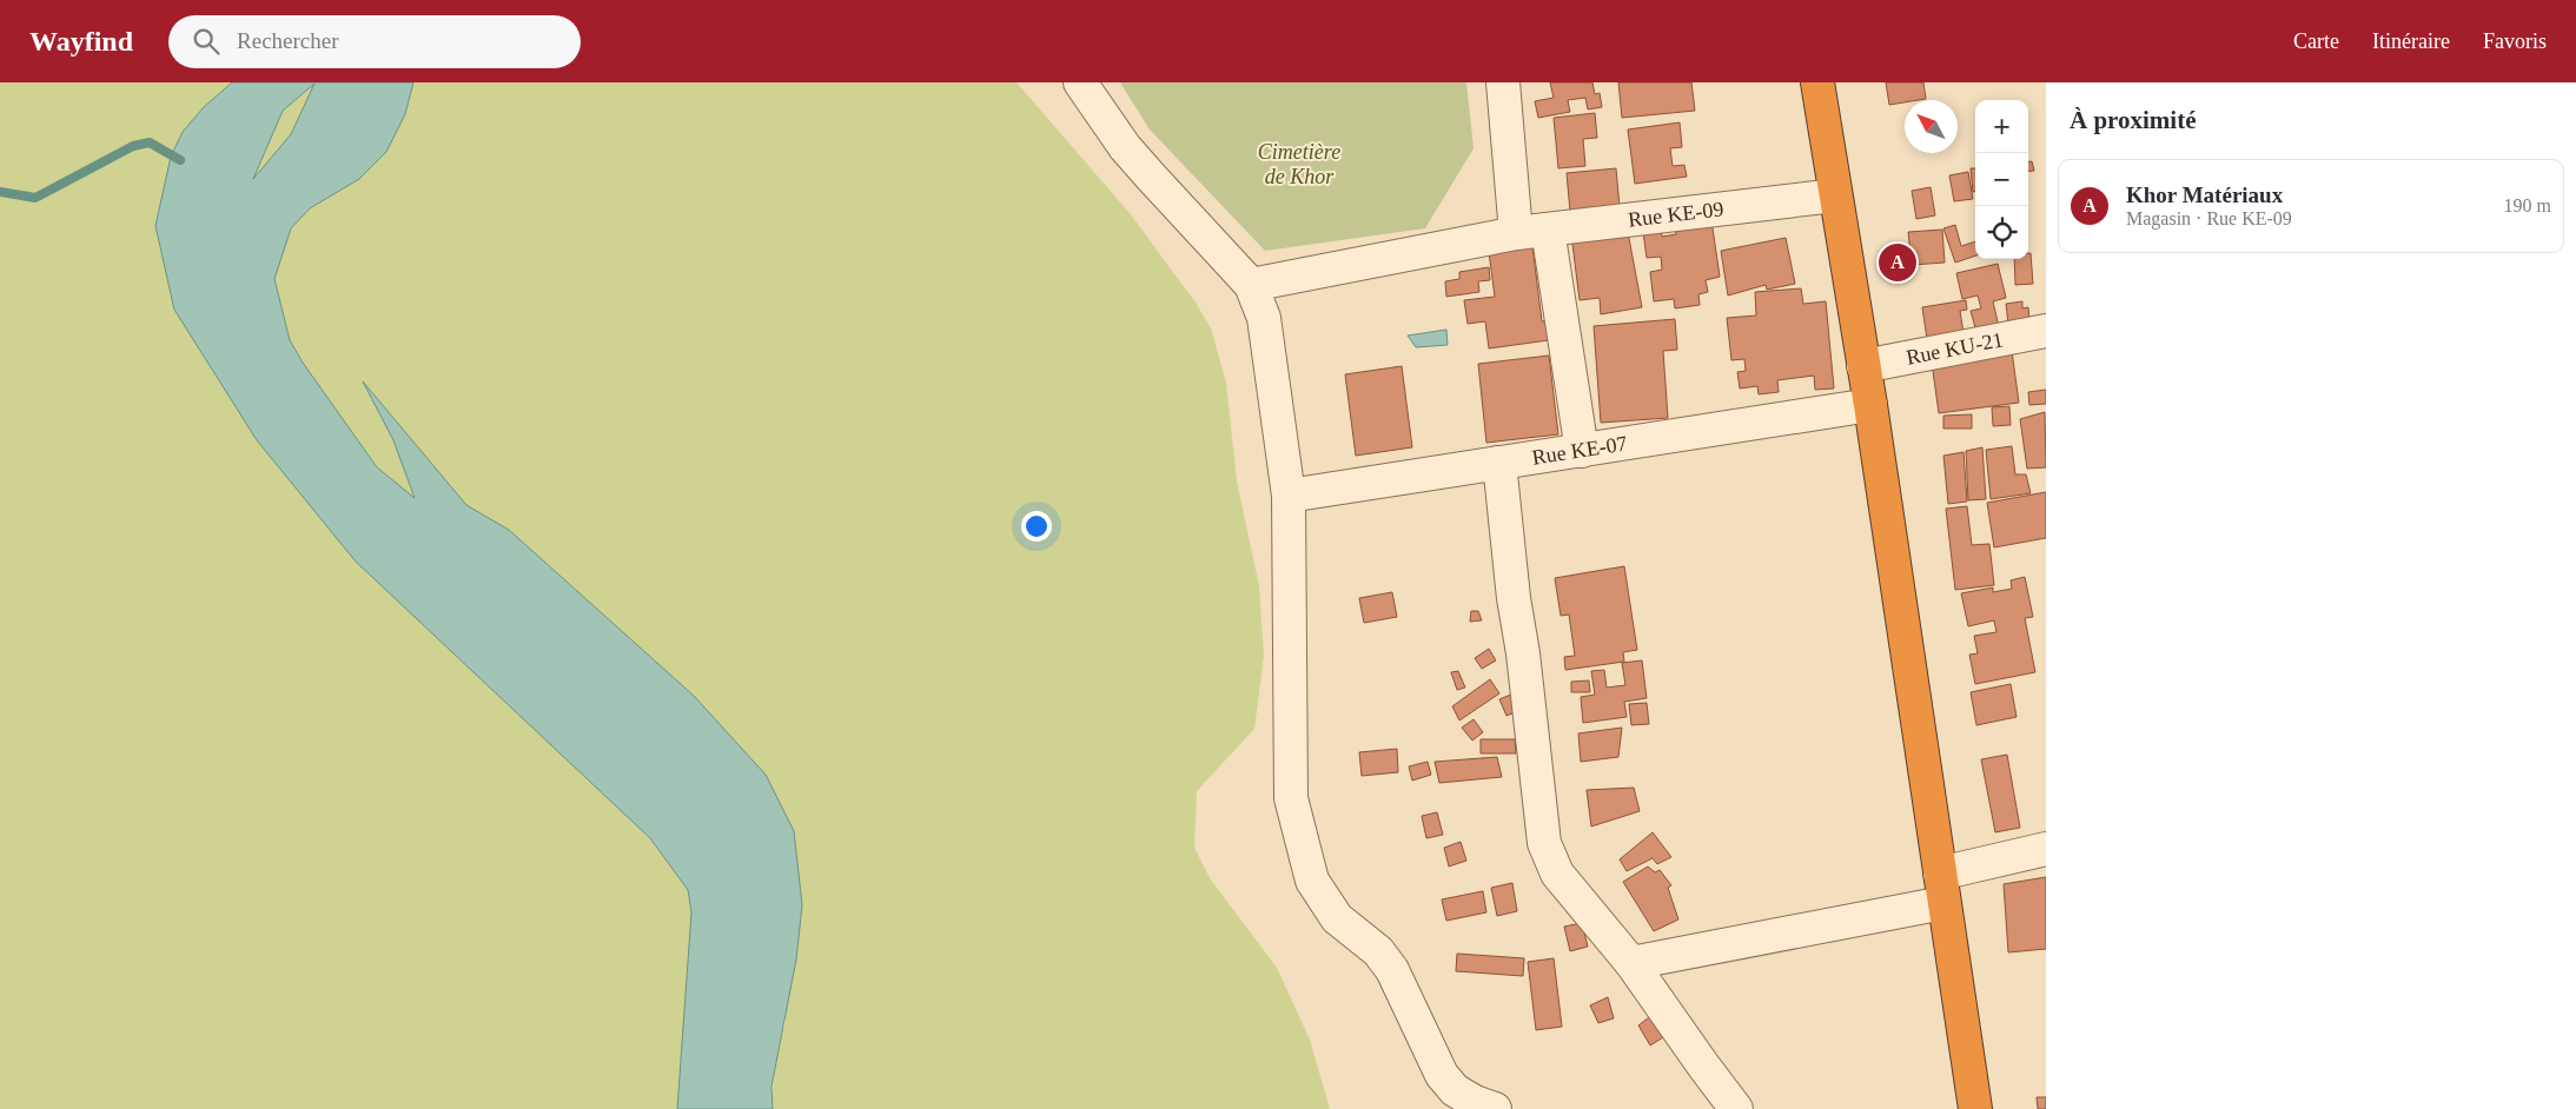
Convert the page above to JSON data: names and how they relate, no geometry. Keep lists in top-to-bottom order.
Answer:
{
  "streets": {
    "street": ["Rue KE-09", "Rue KU-21", "Rue KE-07"]
  },
  "parks": ["Cimetière de Khor"],
  "north": "top left",
  "page": {
    "header": "Wayfind",
    "search": "Rechercher",
    "nav": ["Carte", "Itinéraire", "Favoris"],
    "heading": "À proximité",
    "map_buttons": ["+", "−"],
    "list": [
      {
        "mark": "A",
        "name": "Khor Matériaux",
        "note": "Magasin · Rue KE-09",
        "value": "190 m"
      }
    ],
    "pins": "A"
  }
}
